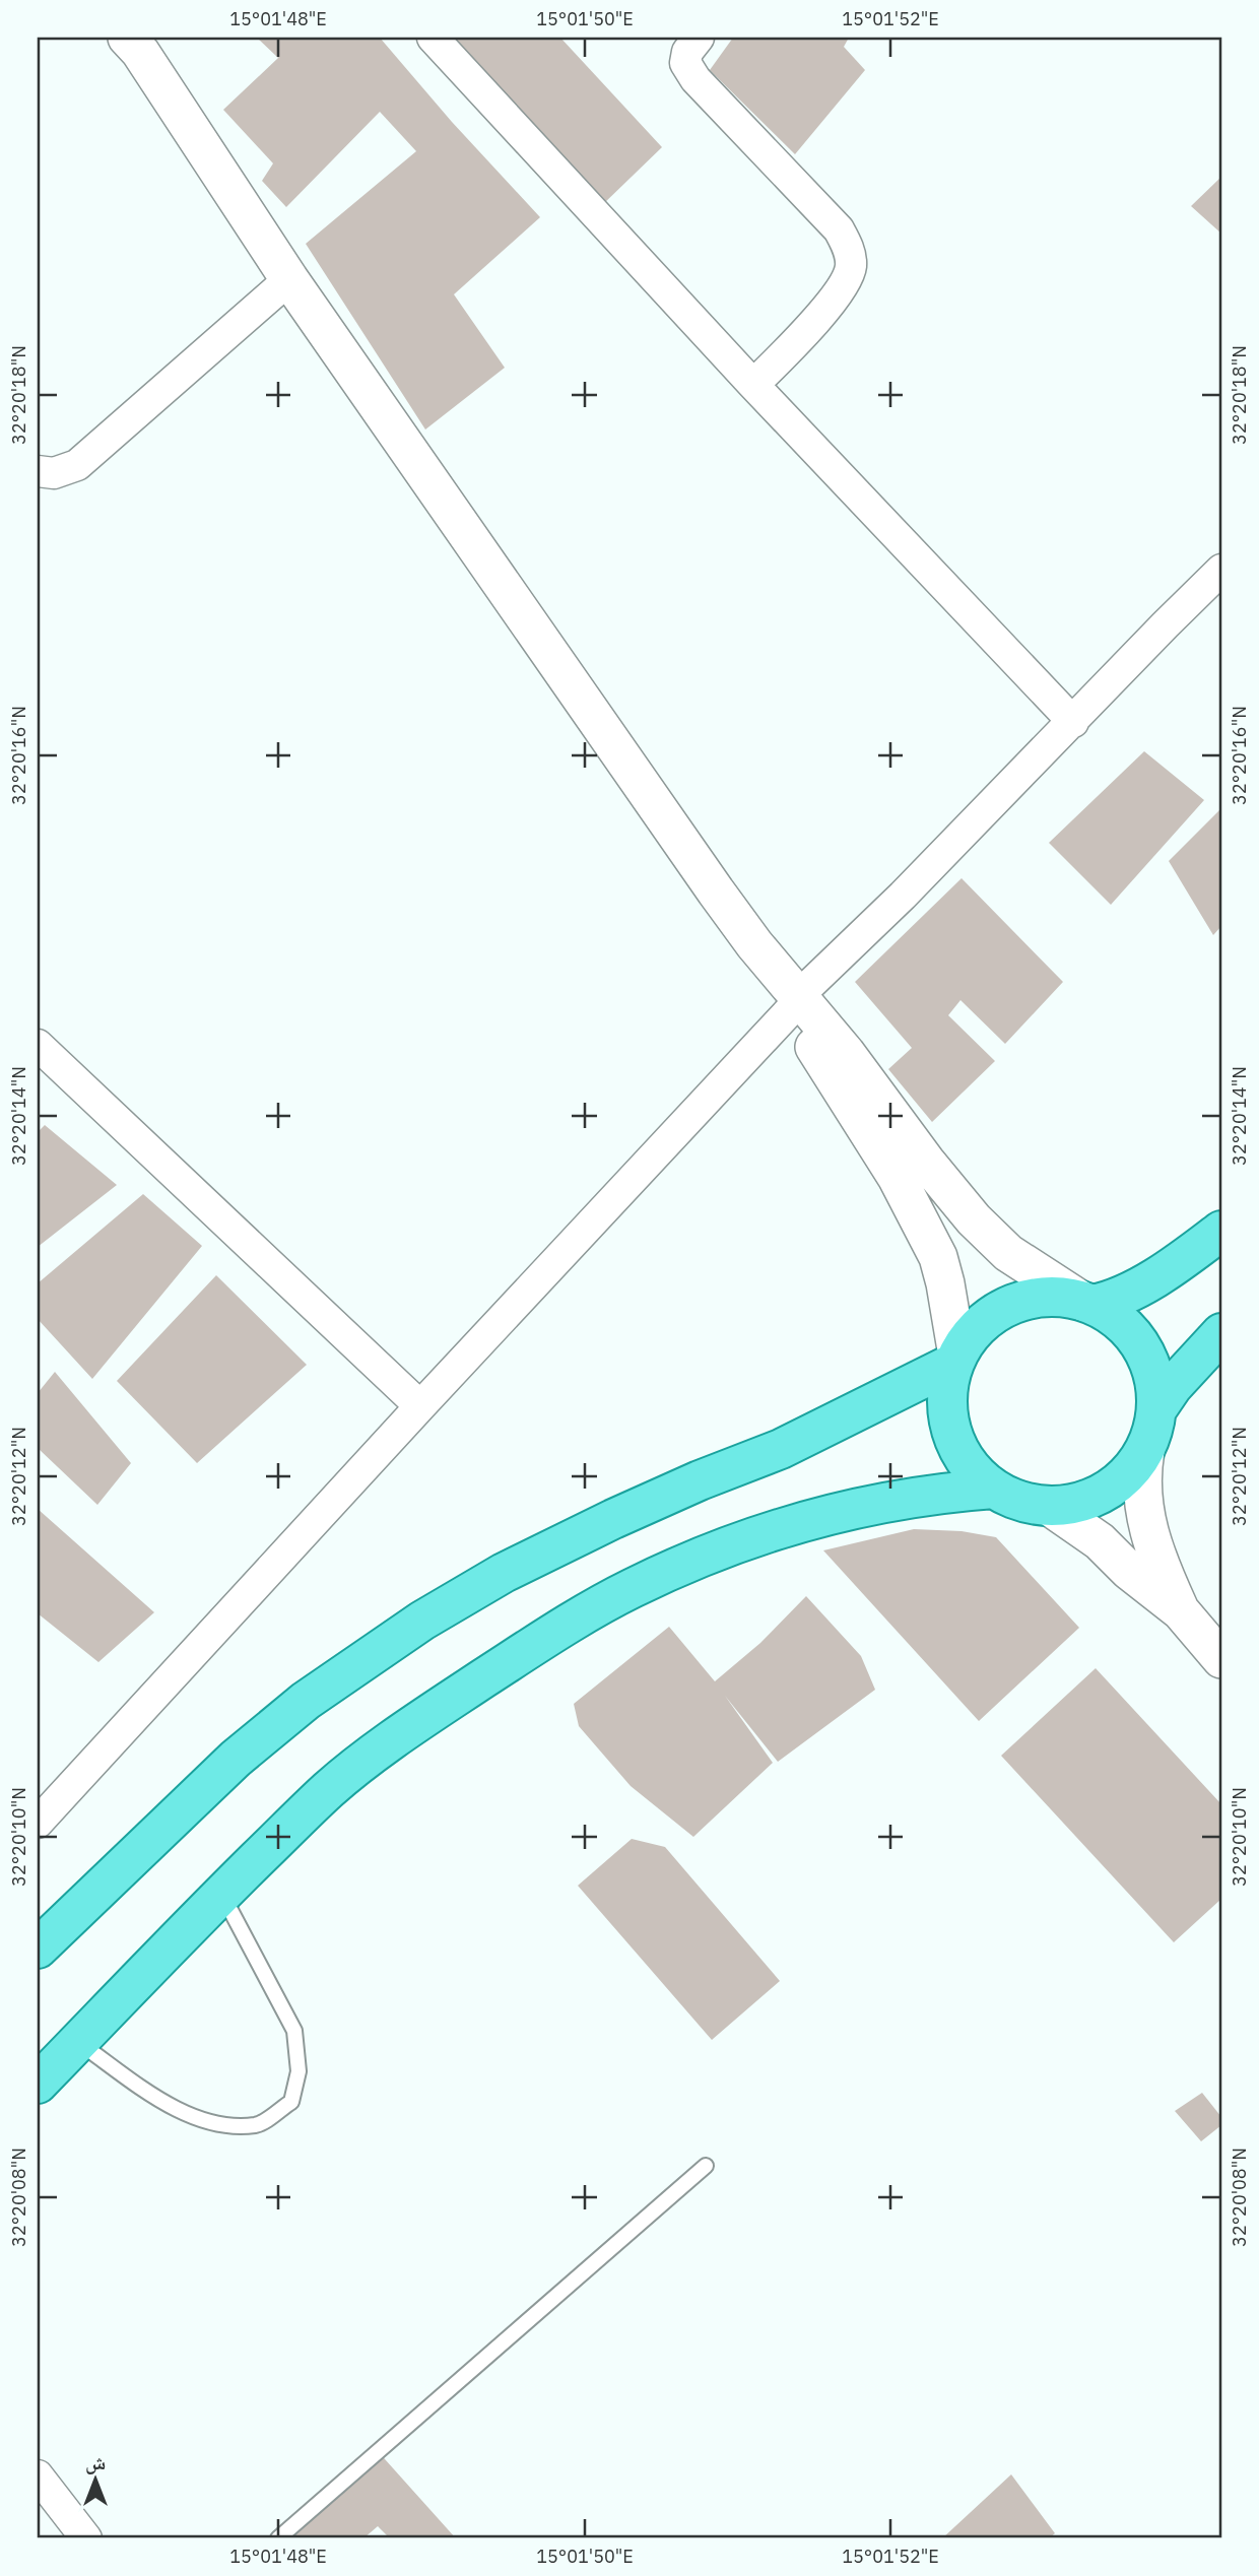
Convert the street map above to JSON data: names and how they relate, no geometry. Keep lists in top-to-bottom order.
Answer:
{
  "north": "top",
  "coordinates": [
    "15°01'48\"E",
    "15°01'50\"E",
    "15°01'52\"E",
    "32°20'18\"N",
    "32°20'16\"N",
    "32°20'14\"N",
    "32°20'12\"N",
    "32°20'10\"N",
    "32°20'08\"N"
  ]
}
